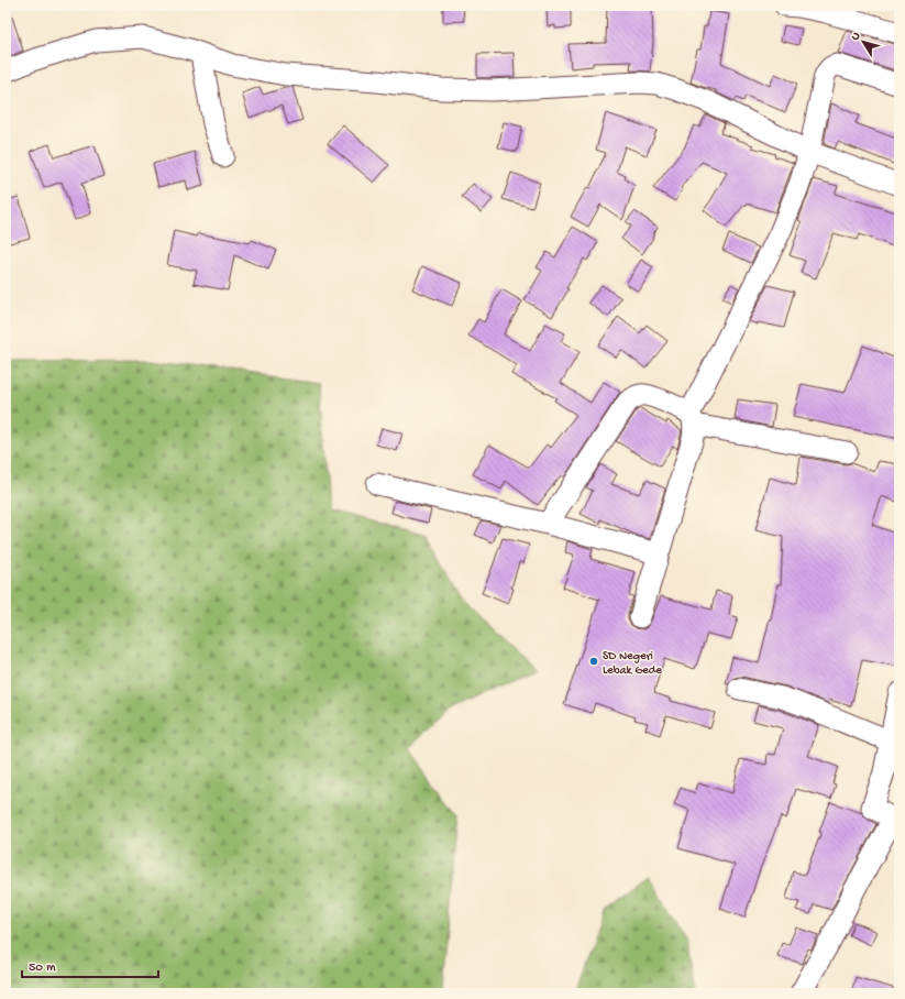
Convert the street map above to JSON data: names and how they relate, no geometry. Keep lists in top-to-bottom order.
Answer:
{
  "places": ["SD Negeri Lebak Gede"],
  "scale_bar": "50 m",
  "north": "top left"
}
